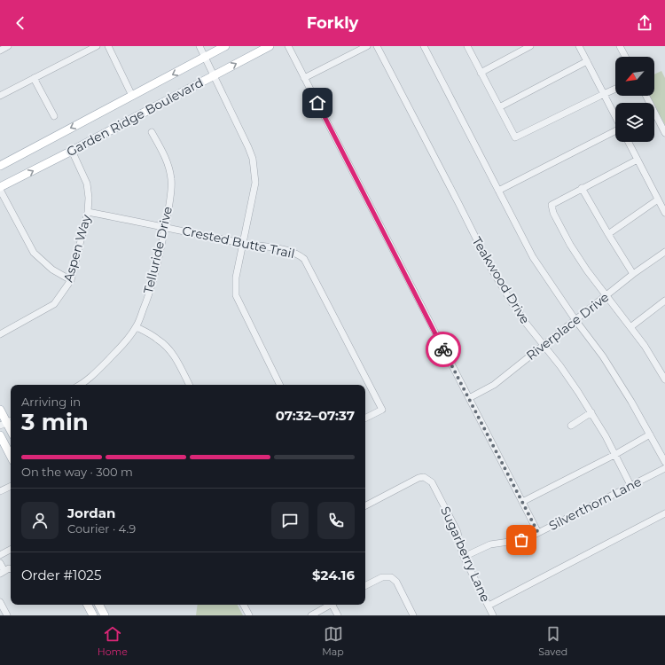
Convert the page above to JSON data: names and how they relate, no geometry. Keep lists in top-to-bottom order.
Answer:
{
  "streets": {
    "main road": ["Garden Ridge Boulevard"],
    "street": [
      "Crested Butte Trail",
      "Aspen Way",
      "Telluride Drive",
      "Teakwood Drive",
      "Riverplace Drive",
      "Silverthorn Lane",
      "Sugarberry Lane"
    ]
  },
  "crossings": [
    ["Garden Ridge Boulevard", "Aspen Way"],
    ["Crested Butte Trail", "Aspen Way"],
    ["Crested Butte Trail", "Telluride Drive"],
    ["Teakwood Drive", "Riverplace Drive"],
    ["Teakwood Drive", "Silverthorn Lane"],
    ["Silverthorn Lane", "Sugarberry Lane"]
  ],
  "north": "bottom left",
  "page": {
    "header": "Forkly",
    "heading": ["3 min", "Arriving in", "07:32–07:37"],
    "panel": [
      "Jordan",
      "Courier · 4.9",
      "Order #1025",
      "$24.16"
    ],
    "bar": "On the way · 300 m",
    "tabs": ["Home", "Map", "Saved"]
  }
}
